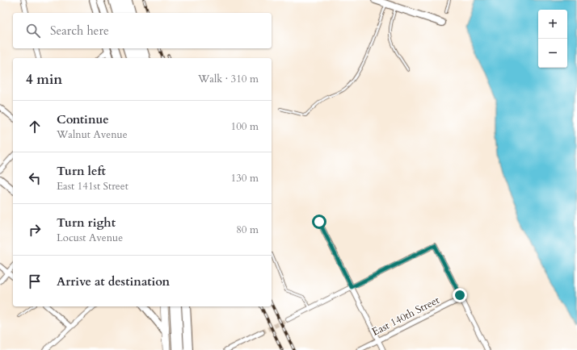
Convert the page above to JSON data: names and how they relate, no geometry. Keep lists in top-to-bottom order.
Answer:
{
  "streets": {
    "street": ["East 140th Street"]
  },
  "page": {
    "map_buttons": ["+", "−"],
    "search": "Search here",
    "heading": ["4 min", "Walk · 310 m"],
    "list": [
      ["Continue", "Walnut Avenue", "100 m"],
      ["Turn left", "East 141st Street", "130 m"],
      ["Turn right", "Locust Avenue", "80 m"],
      "Arrive at destination"
    ]
  }
}
